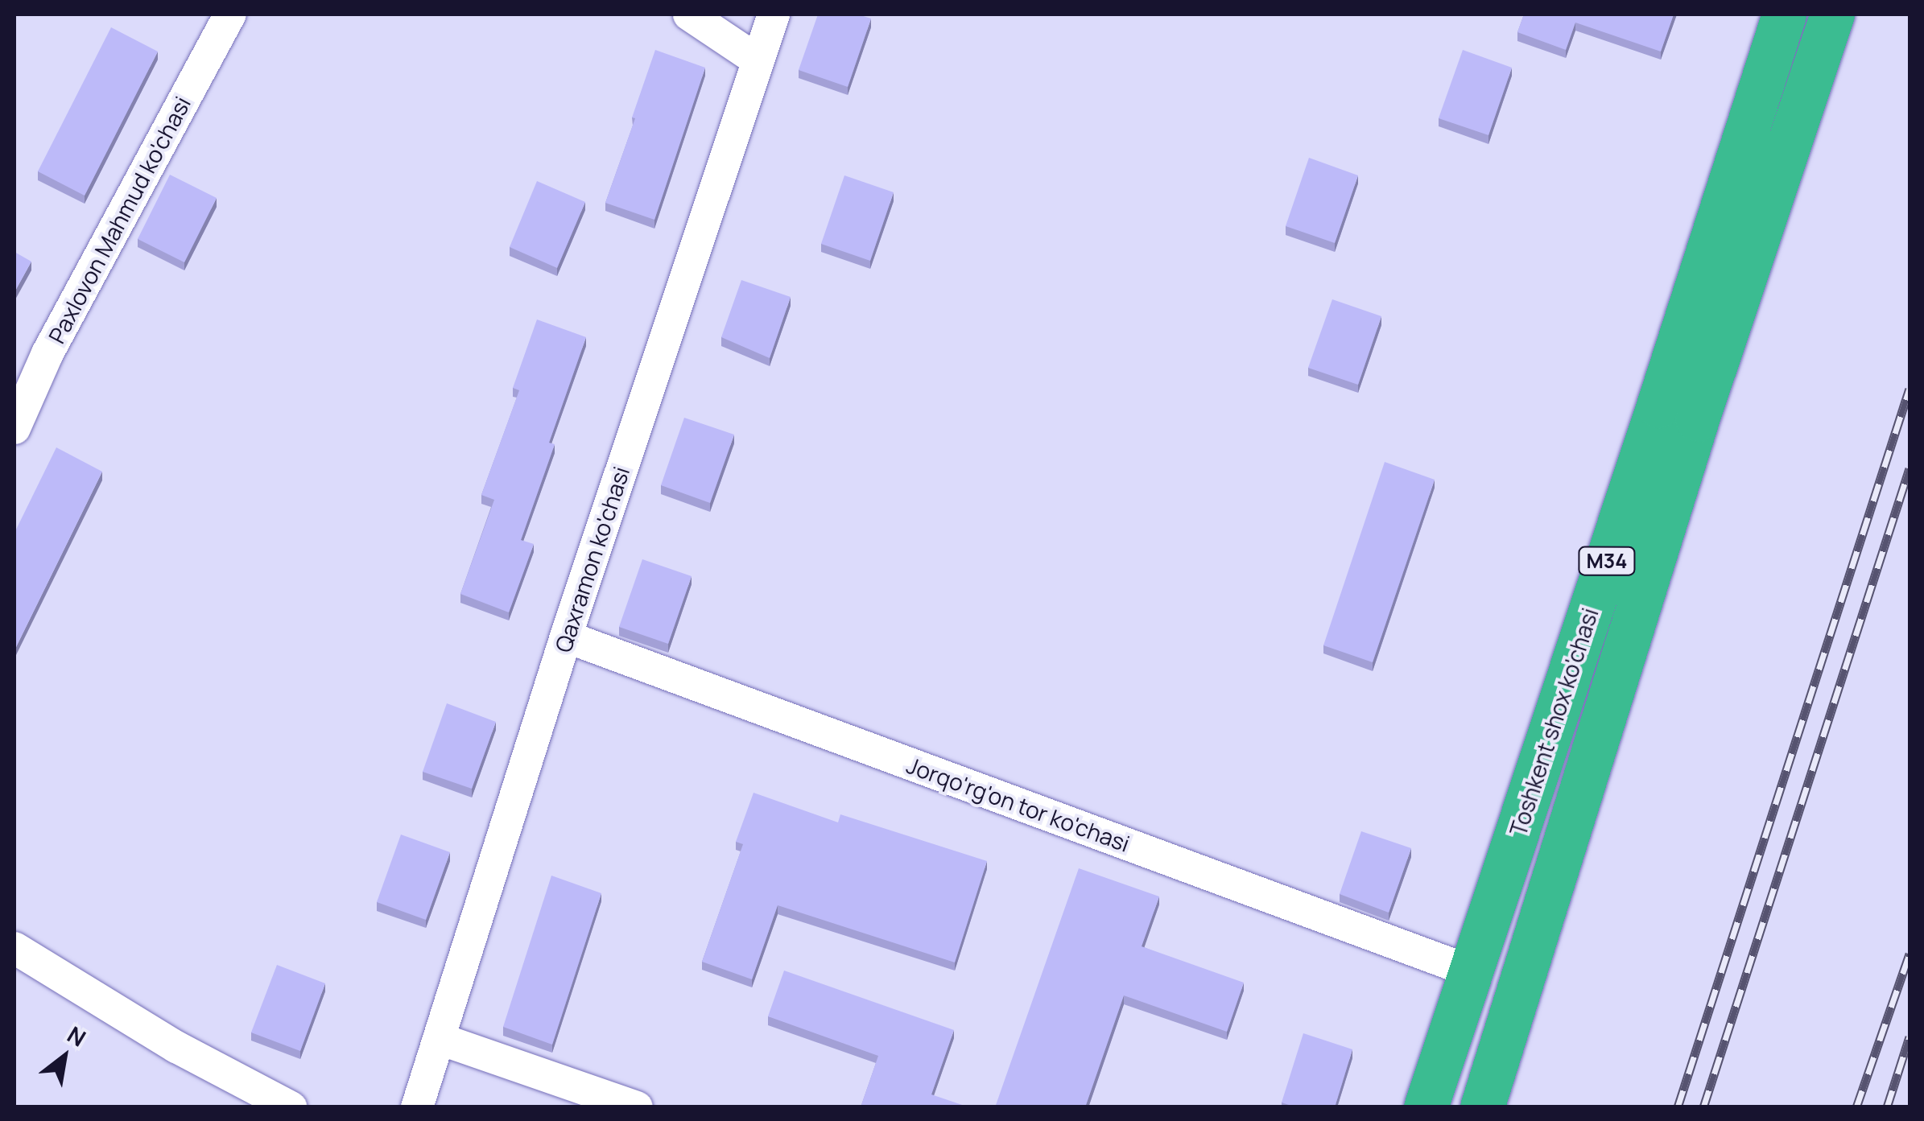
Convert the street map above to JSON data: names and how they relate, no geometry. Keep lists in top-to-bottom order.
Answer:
{
  "streets": {
    "highway": ["M34", "Toshkent shox ko'chasi"],
    "street": ["Paxlovon Mahmud ko'chasi", "Qaxramon ko'chasi", "Jorqo'rg'on tor ko'chasi"]
  },
  "crossings": [
    ["Qaxramon ko'chasi", "Jorqo'rg'on tor ko'chasi"],
    ["Toshkent shox ko'chasi", "Jorqo'rg'on tor ko'chasi"]
  ],
  "north": "top right"
}
